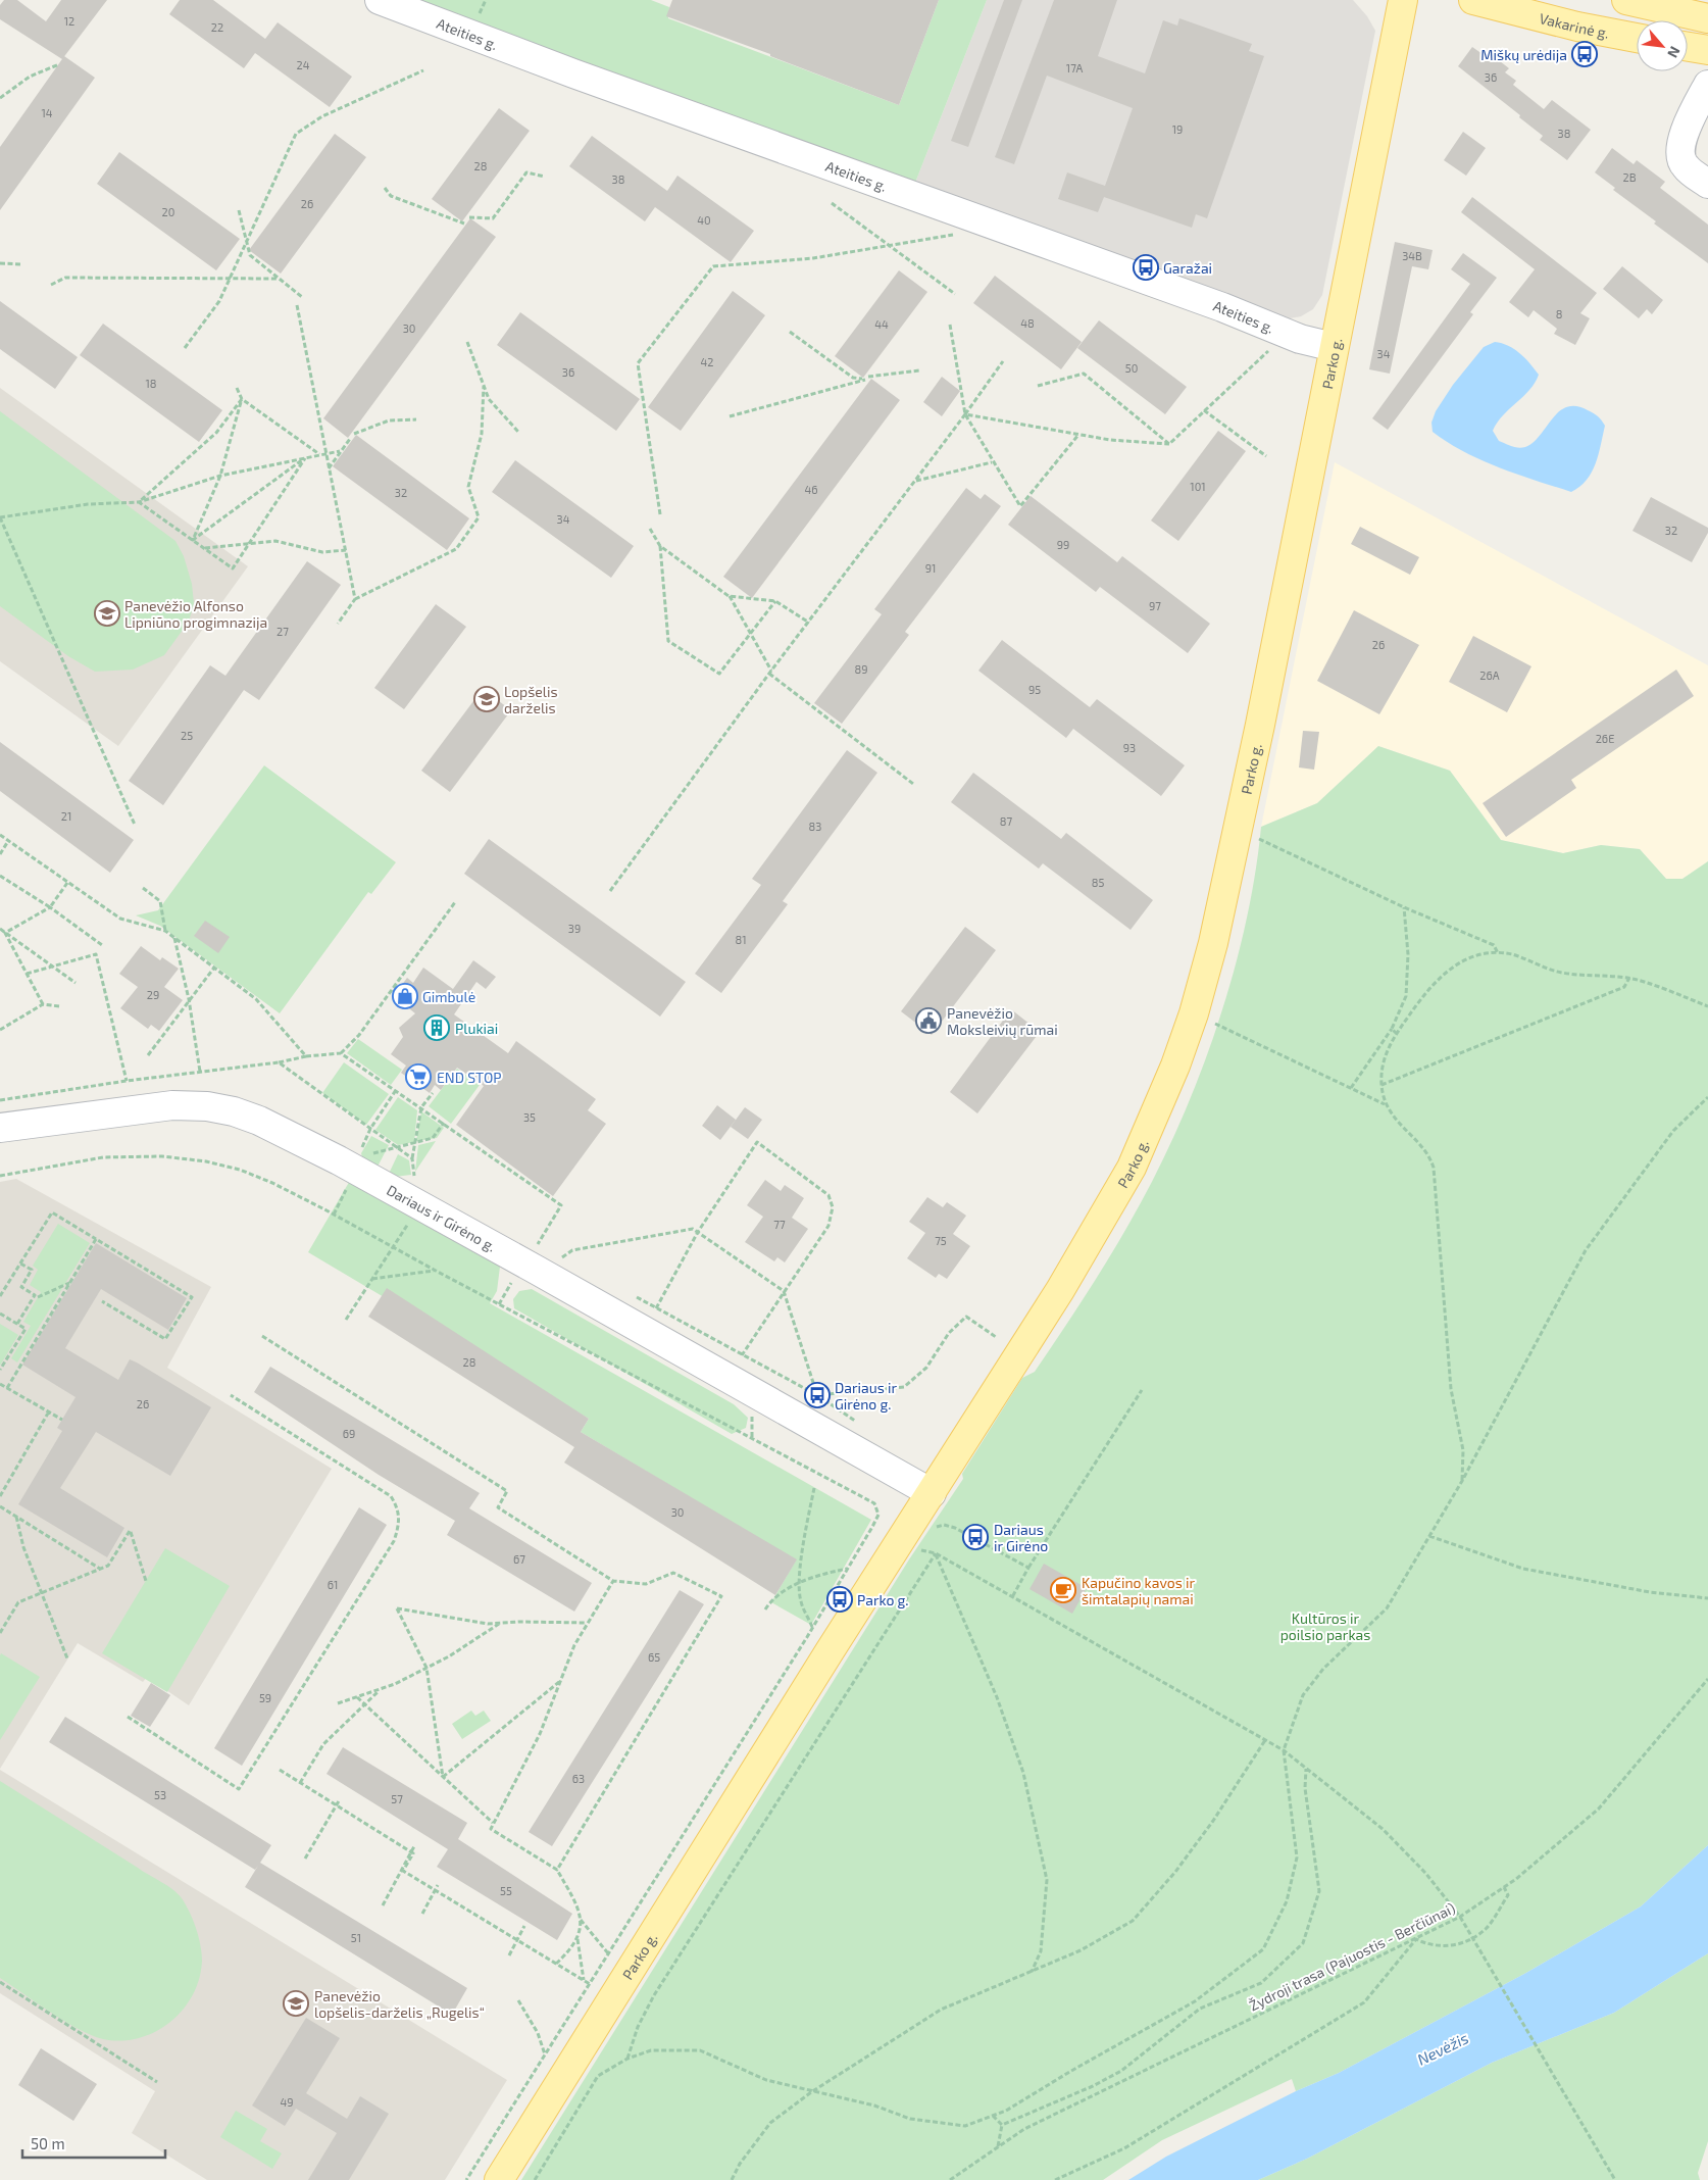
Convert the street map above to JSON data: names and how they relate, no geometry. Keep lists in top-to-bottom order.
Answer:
{
  "streets": {
    "main road": ["Vakarinė g.", "Parko g."],
    "street": ["Ateities g.", "Dariaus ir Girėno g."],
    "path": ["Žydroji trasa (Pajuostis - Berčiūnai)"]
  },
  "crossings": [
    ["Ateities g.", "Parko g."],
    ["Parko g.", "Dariaus ir Girėno g."]
  ],
  "water": ["Nevėžis"],
  "parks": ["Kultūros ir poilsio parkas"],
  "places": {
    "bus stop": [
      "Miškų urėdija",
      "Garažai",
      "Dariaus ir Girėno g.",
      "Dariaus ir Girėno",
      "Parko g."
    ],
    "school or university": ["Panevėžio Alfonso Lipniūno progimnazija", "Lopšelis darželis", "Panevėžio lopšelis-darželis „Rugelis“"],
    "shop": ["Gimbulė"],
    "public building": ["Panevėžio Moksleivių rūmai"],
    "building": ["Plukiai"],
    "supermarket": ["END STOP"],
    "cafe": ["Kapučino kavos ir šimtalapių namai"]
  },
  "house_numbers": [
    "12",
    "22",
    "24",
    "17A",
    "36",
    "14",
    "19",
    "38",
    "28",
    "2B",
    "38",
    "26",
    "20",
    "40",
    "34B",
    "8",
    "48",
    "44",
    "30",
    "34",
    "42",
    "50",
    "36",
    "18",
    "101",
    "46",
    "32",
    "34",
    "32",
    "99",
    "91",
    "97",
    "27",
    "26",
    "89",
    "26A",
    "95",
    "25",
    "26E",
    "93",
    "21",
    "87",
    "83",
    "85",
    "39",
    "81",
    "29",
    "35",
    "77",
    "75",
    "28",
    "26",
    "69",
    "30",
    "67",
    "61",
    "65",
    "59",
    "63",
    "53",
    "57",
    "55",
    "51",
    "49"
  ],
  "scale_bar": "50 m",
  "north": "bottom right"
}
